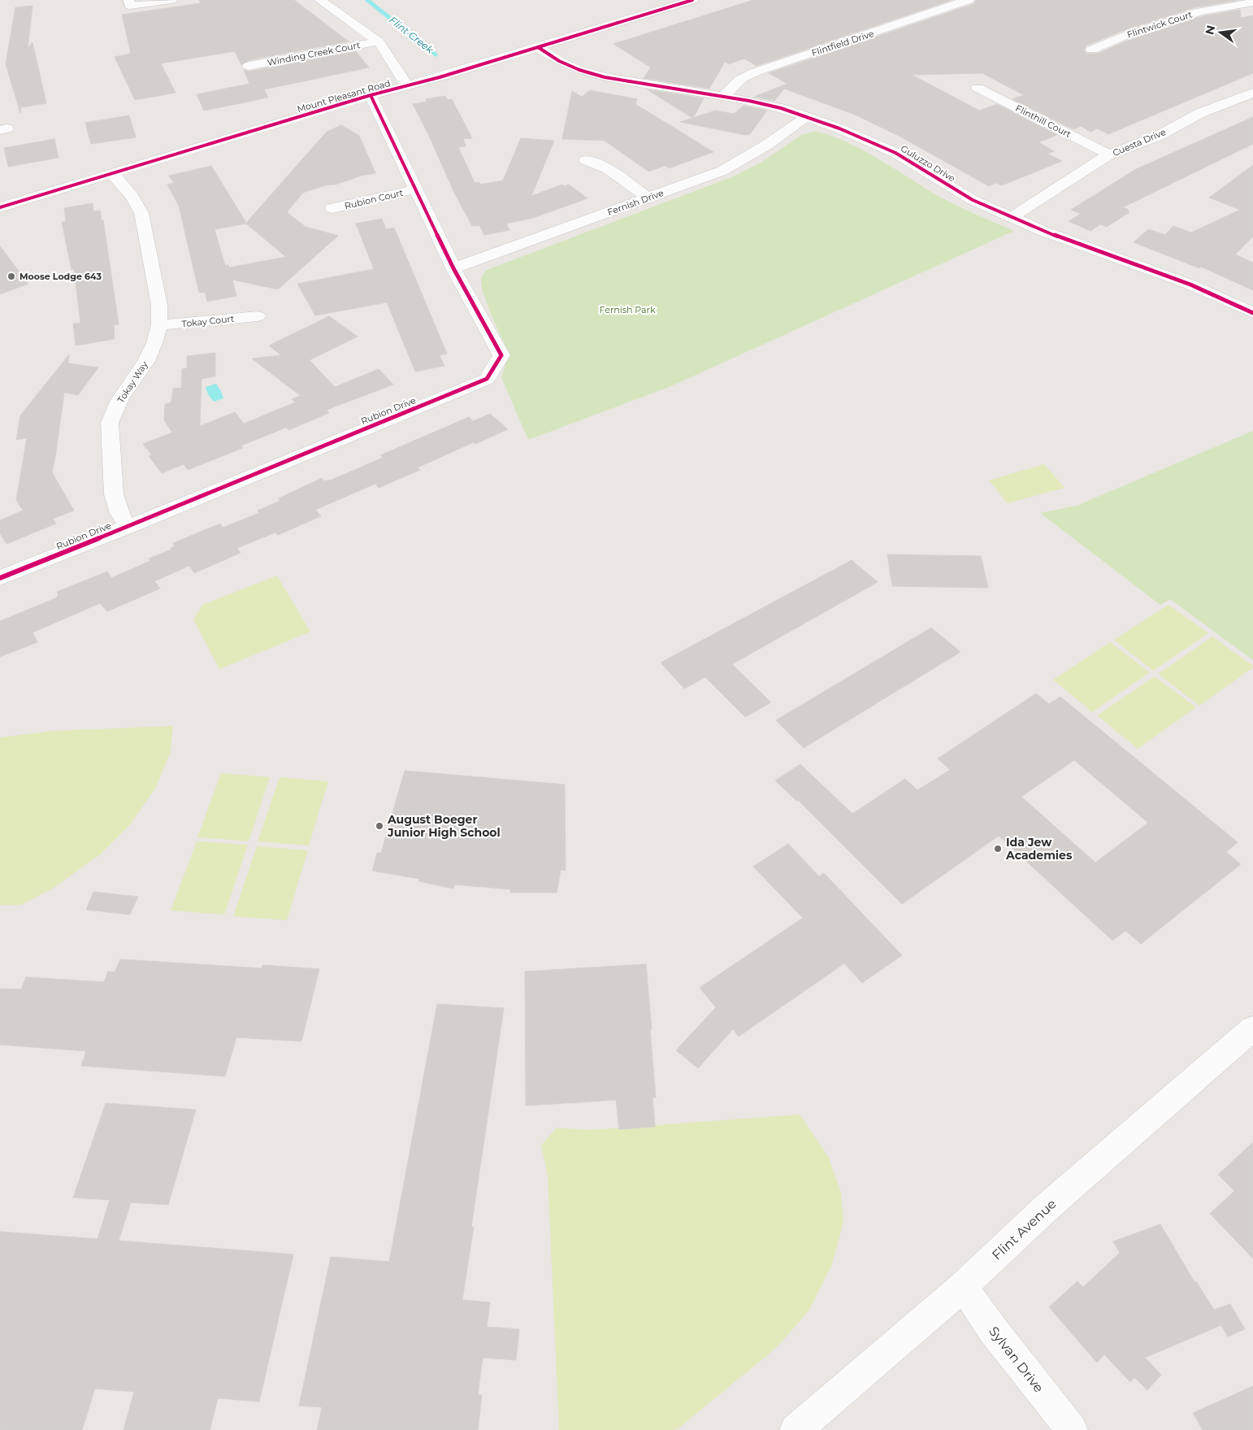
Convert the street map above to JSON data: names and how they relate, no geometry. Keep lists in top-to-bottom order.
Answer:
{
  "streets": {
    "street": [
      "Flintwick Court",
      "Flintfield Drive",
      "Winding Creek Court",
      "Mount Pleasant Road",
      "Flinthill Court",
      "Cuesta Drive",
      "Guluzzo Drive",
      "Rubion Court",
      "Fernish Drive",
      "Tokay Court",
      "Tokay Way",
      "Rubion Drive",
      "Flint Avenue",
      "Sylvan Drive"
    ]
  },
  "crossings": [
    ["Flintfield Drive", "Guluzzo Drive"],
    ["Mount Pleasant Road", "Guluzzo Drive"],
    ["Mount Pleasant Road", "Tokay Way"],
    ["Mount Pleasant Road", "Rubion Drive"],
    ["Flinthill Court", "Cuesta Drive"],
    ["Cuesta Drive", "Guluzzo Drive"],
    ["Guluzzo Drive", "Fernish Drive"],
    ["Rubion Court", "Rubion Drive"],
    ["Fernish Drive", "Rubion Drive"],
    ["Tokay Court", "Tokay Way"],
    ["Tokay Way", "Rubion Drive"],
    ["Flint Avenue", "Sylvan Drive"]
  ],
  "water": ["Flint Creek"],
  "parks": ["Fernish Park"],
  "places": ["Moose Lodge 643", "August Boeger Junior High School", "Ida Jew Academies"],
  "north": "left"
}
